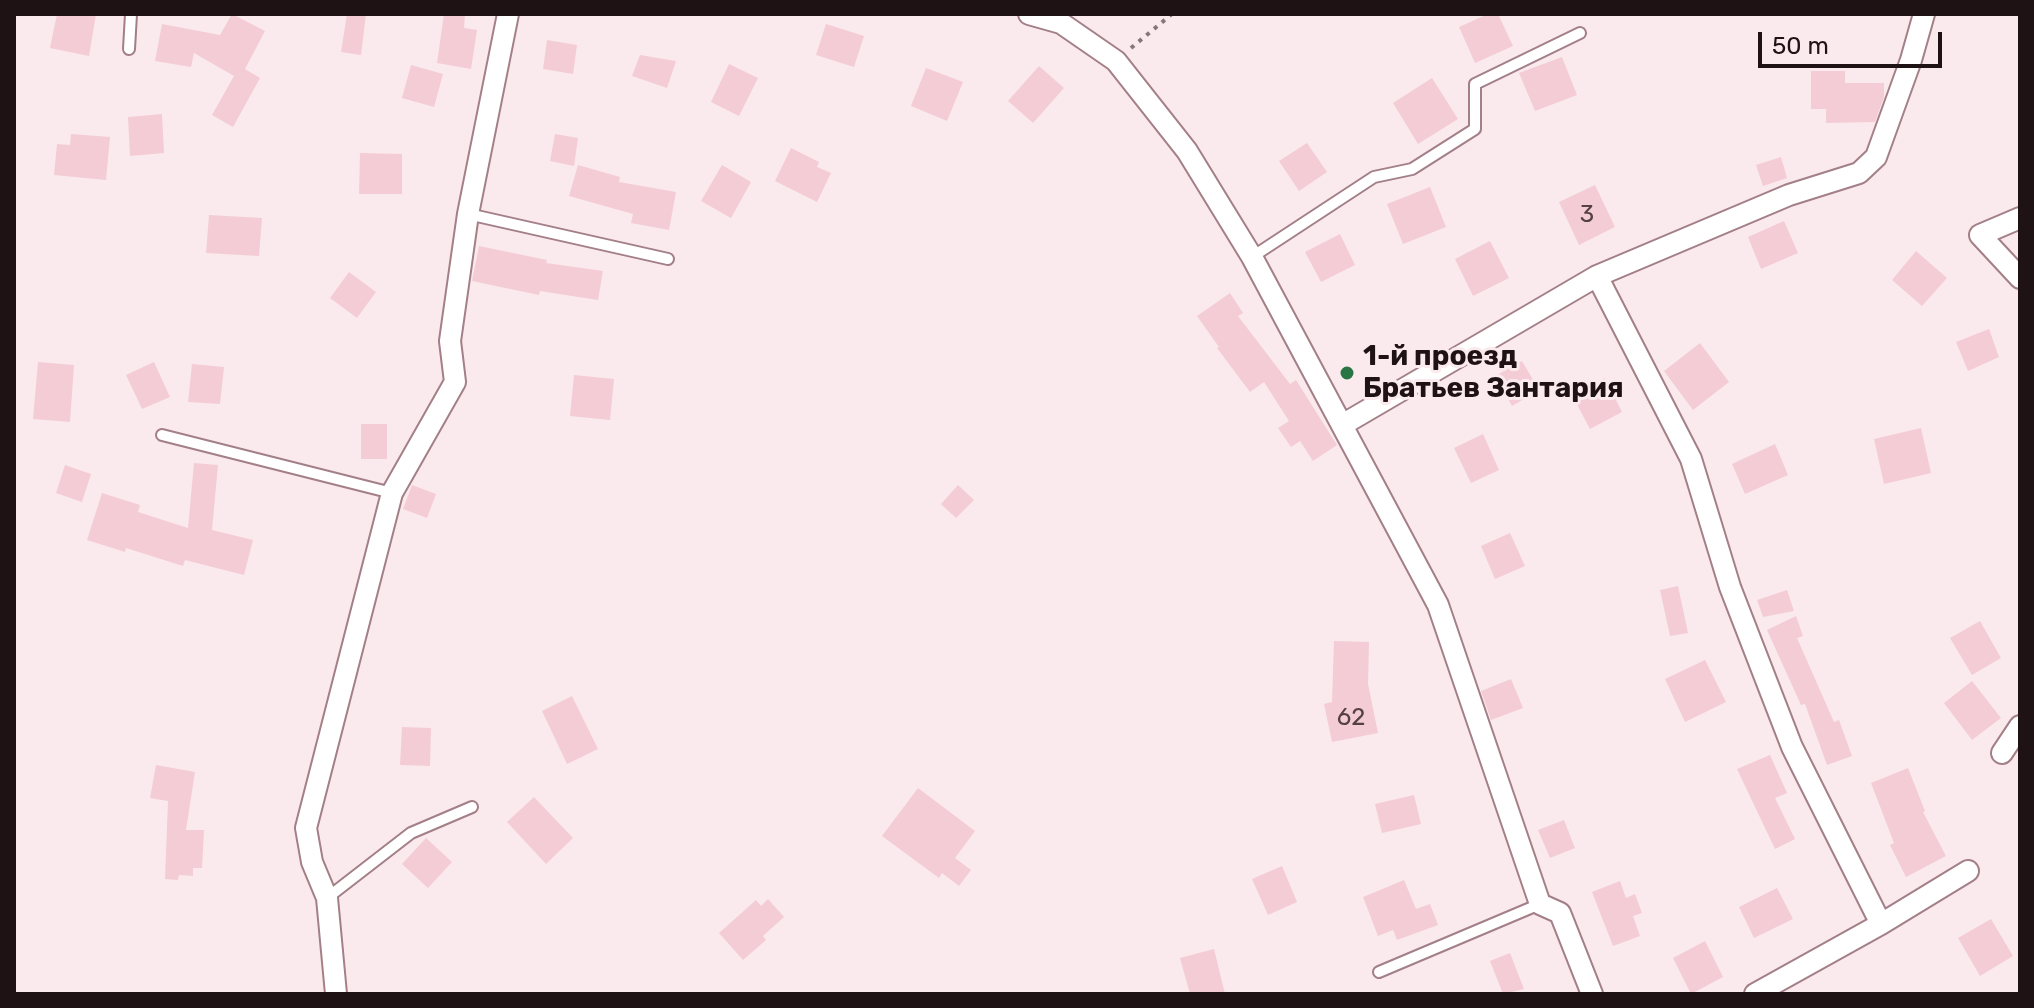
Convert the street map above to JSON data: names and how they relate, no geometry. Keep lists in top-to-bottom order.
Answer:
{
  "places": ["1-й проезд Братьев Зантария"],
  "house_numbers": ["3", "62"],
  "scale_bar": "50 m"
}
